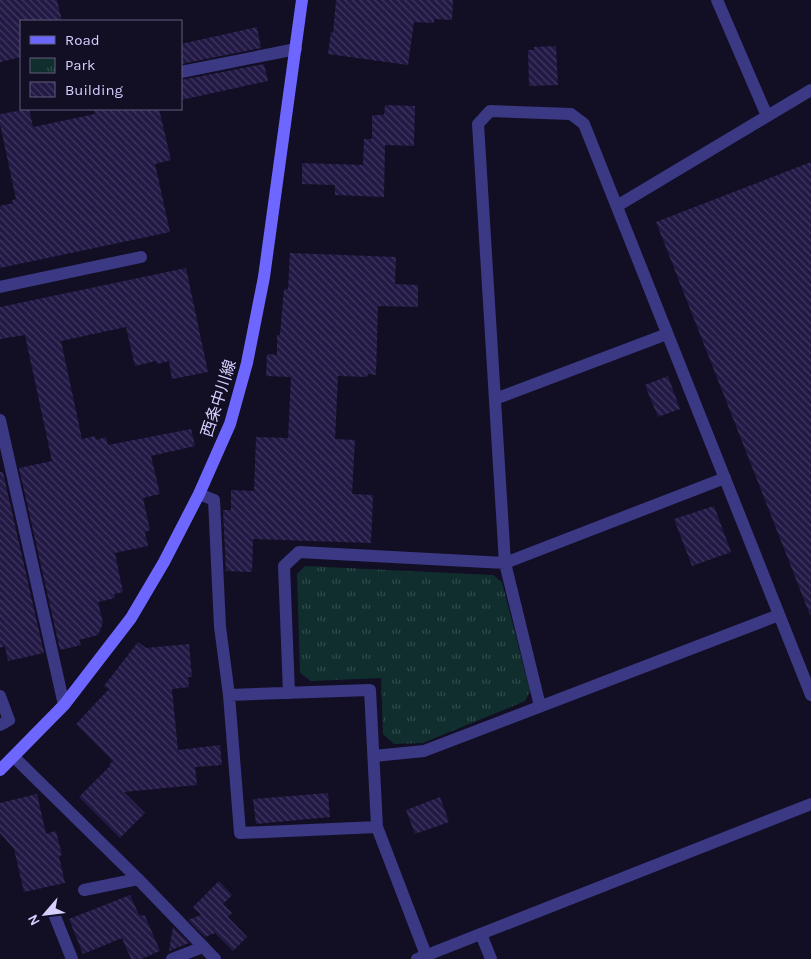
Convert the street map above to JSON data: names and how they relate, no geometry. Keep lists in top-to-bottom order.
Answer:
{
  "streets": {
    "main road": ["西条中川線"]
  },
  "legend": ["Road", "Park", "Building"],
  "north": "bottom left"
}
